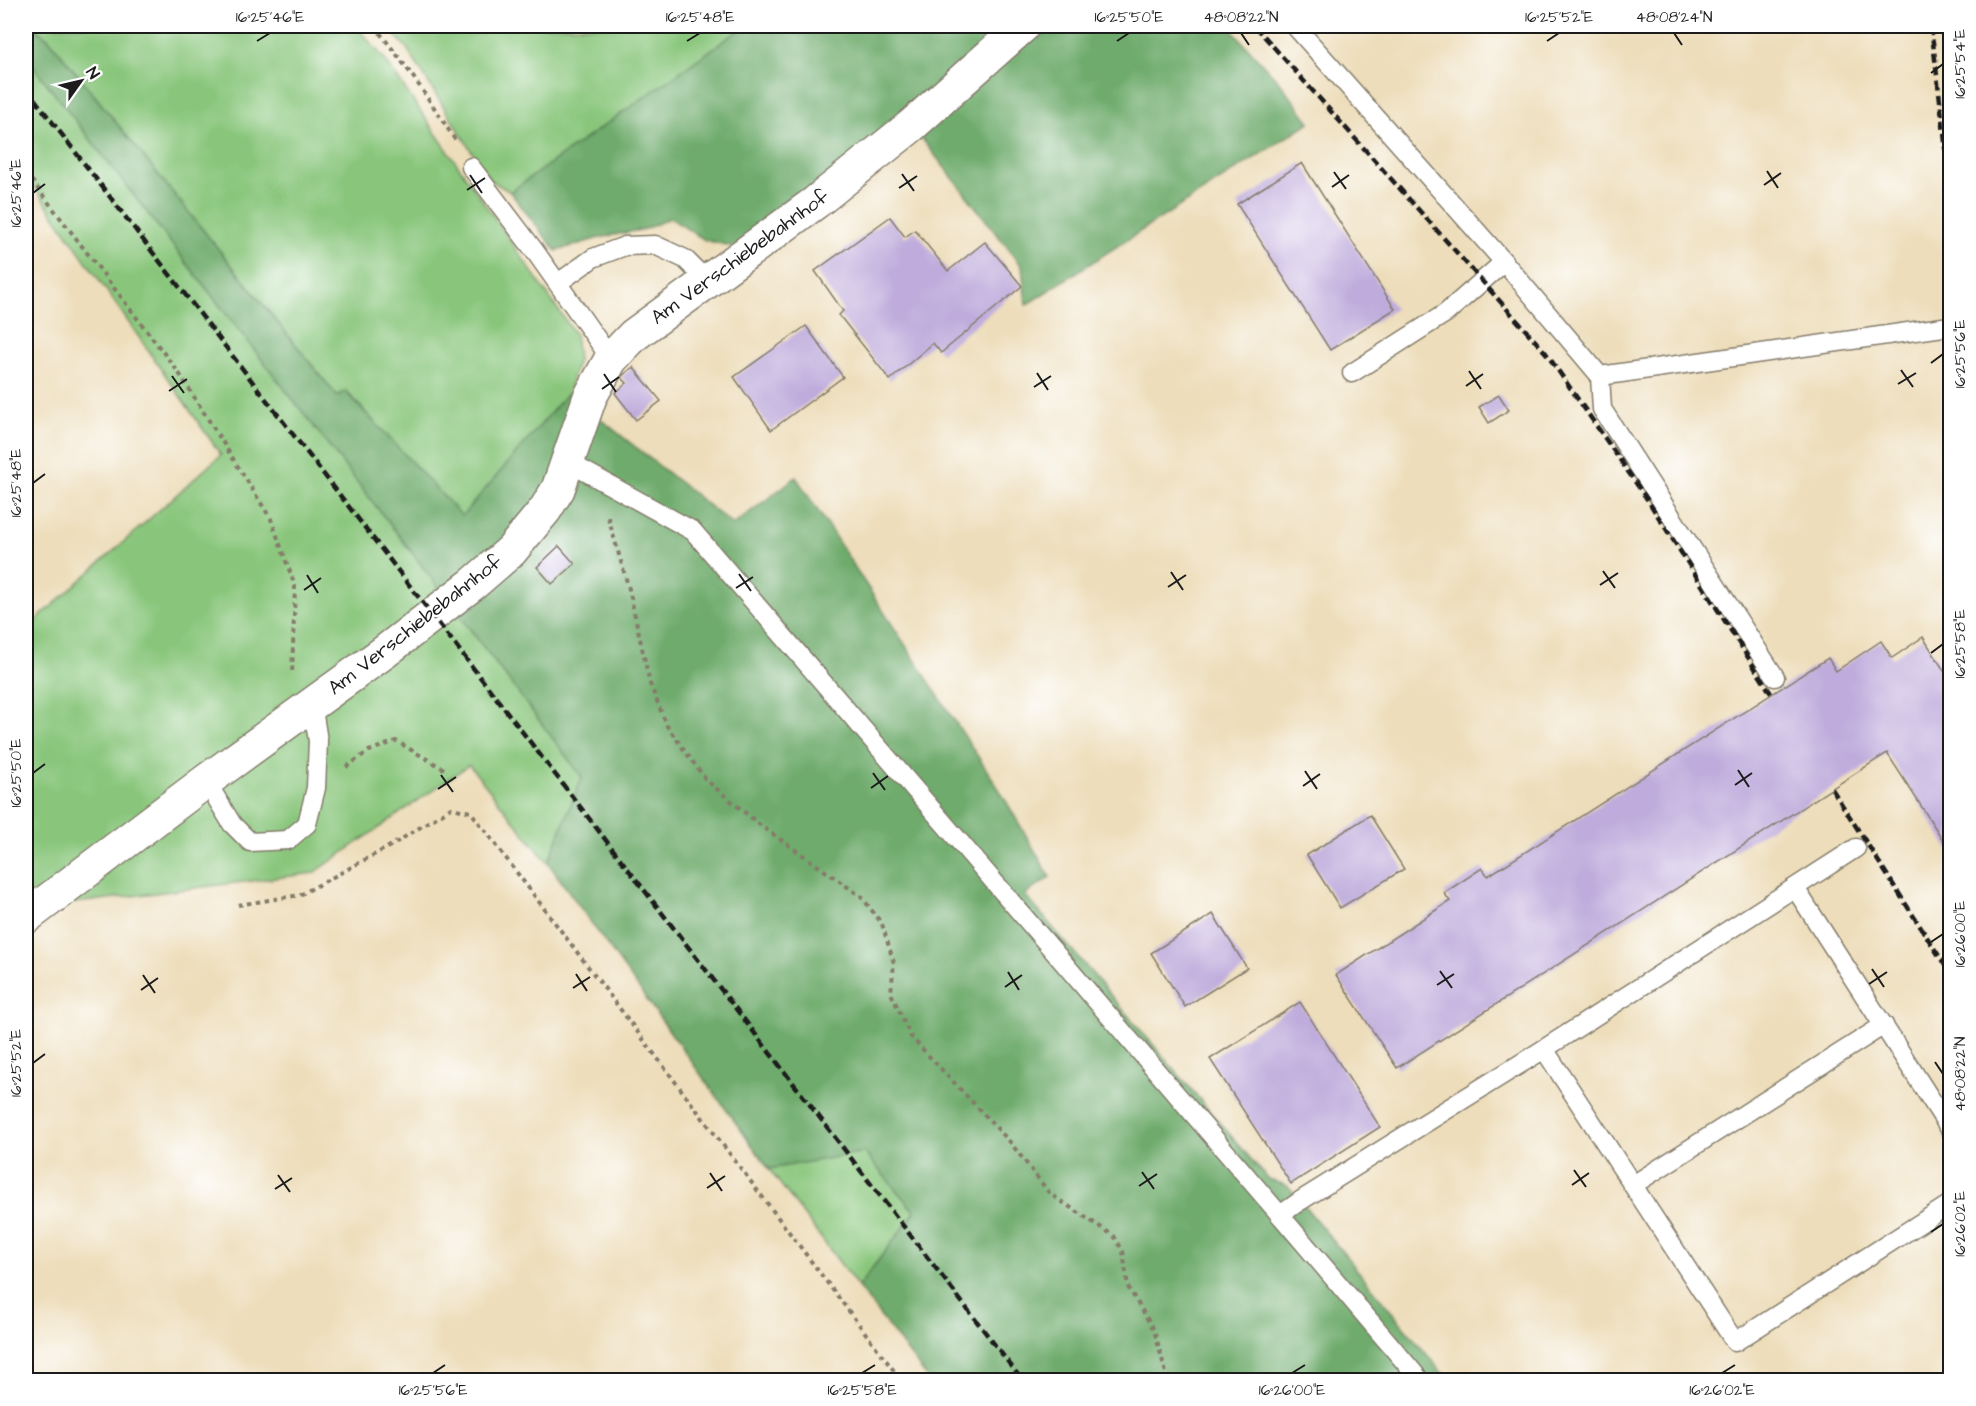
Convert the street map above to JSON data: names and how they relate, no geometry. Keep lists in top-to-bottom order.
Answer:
{
  "streets": {
    "street": ["Am Verschiebebahnhof"]
  },
  "north": "top right",
  "coordinates": [
    "16°25'46\"E",
    "16°25'48\"E",
    "16°25'50\"E",
    "48°08'22\"N",
    "16°25'52\"E",
    "48°08'24\"N",
    "16°25'54\"E",
    "16°25'56\"E",
    "16°25'58\"E",
    "16°26'00\"E",
    "16°26'02\"E"
  ]
}
